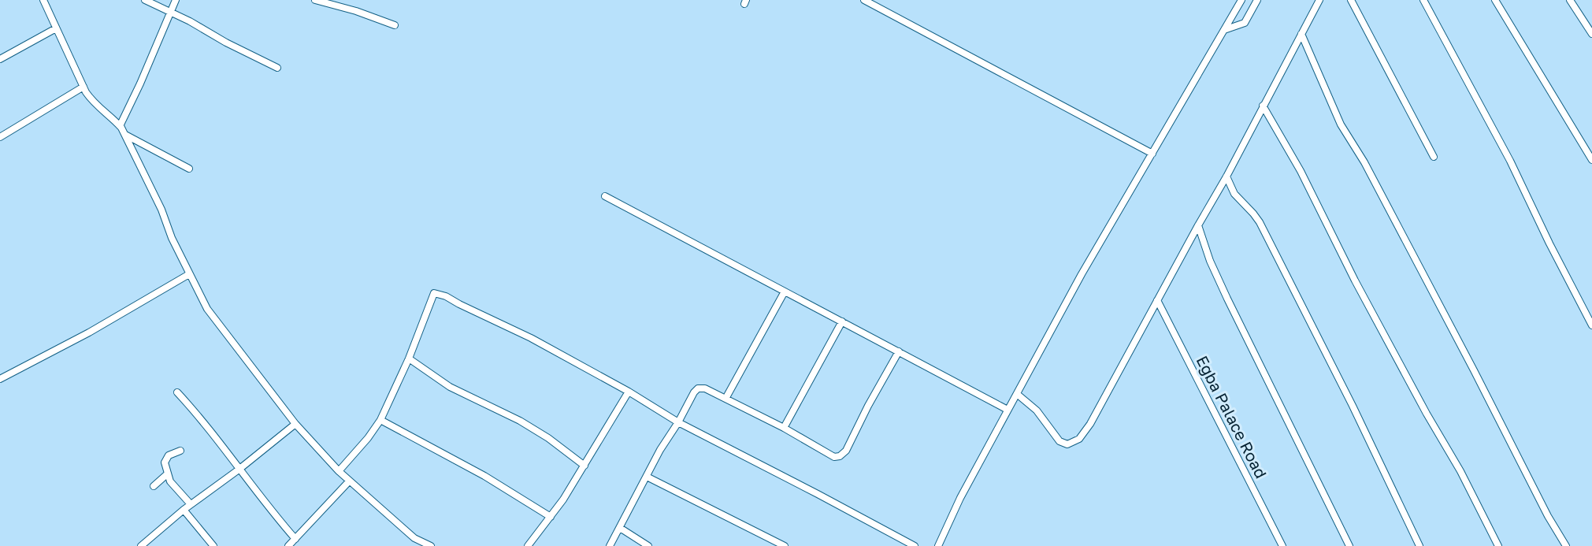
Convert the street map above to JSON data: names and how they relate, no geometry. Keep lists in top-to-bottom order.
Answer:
{
  "streets": {
    "street": ["Egba Palace Road"]
  }
}
